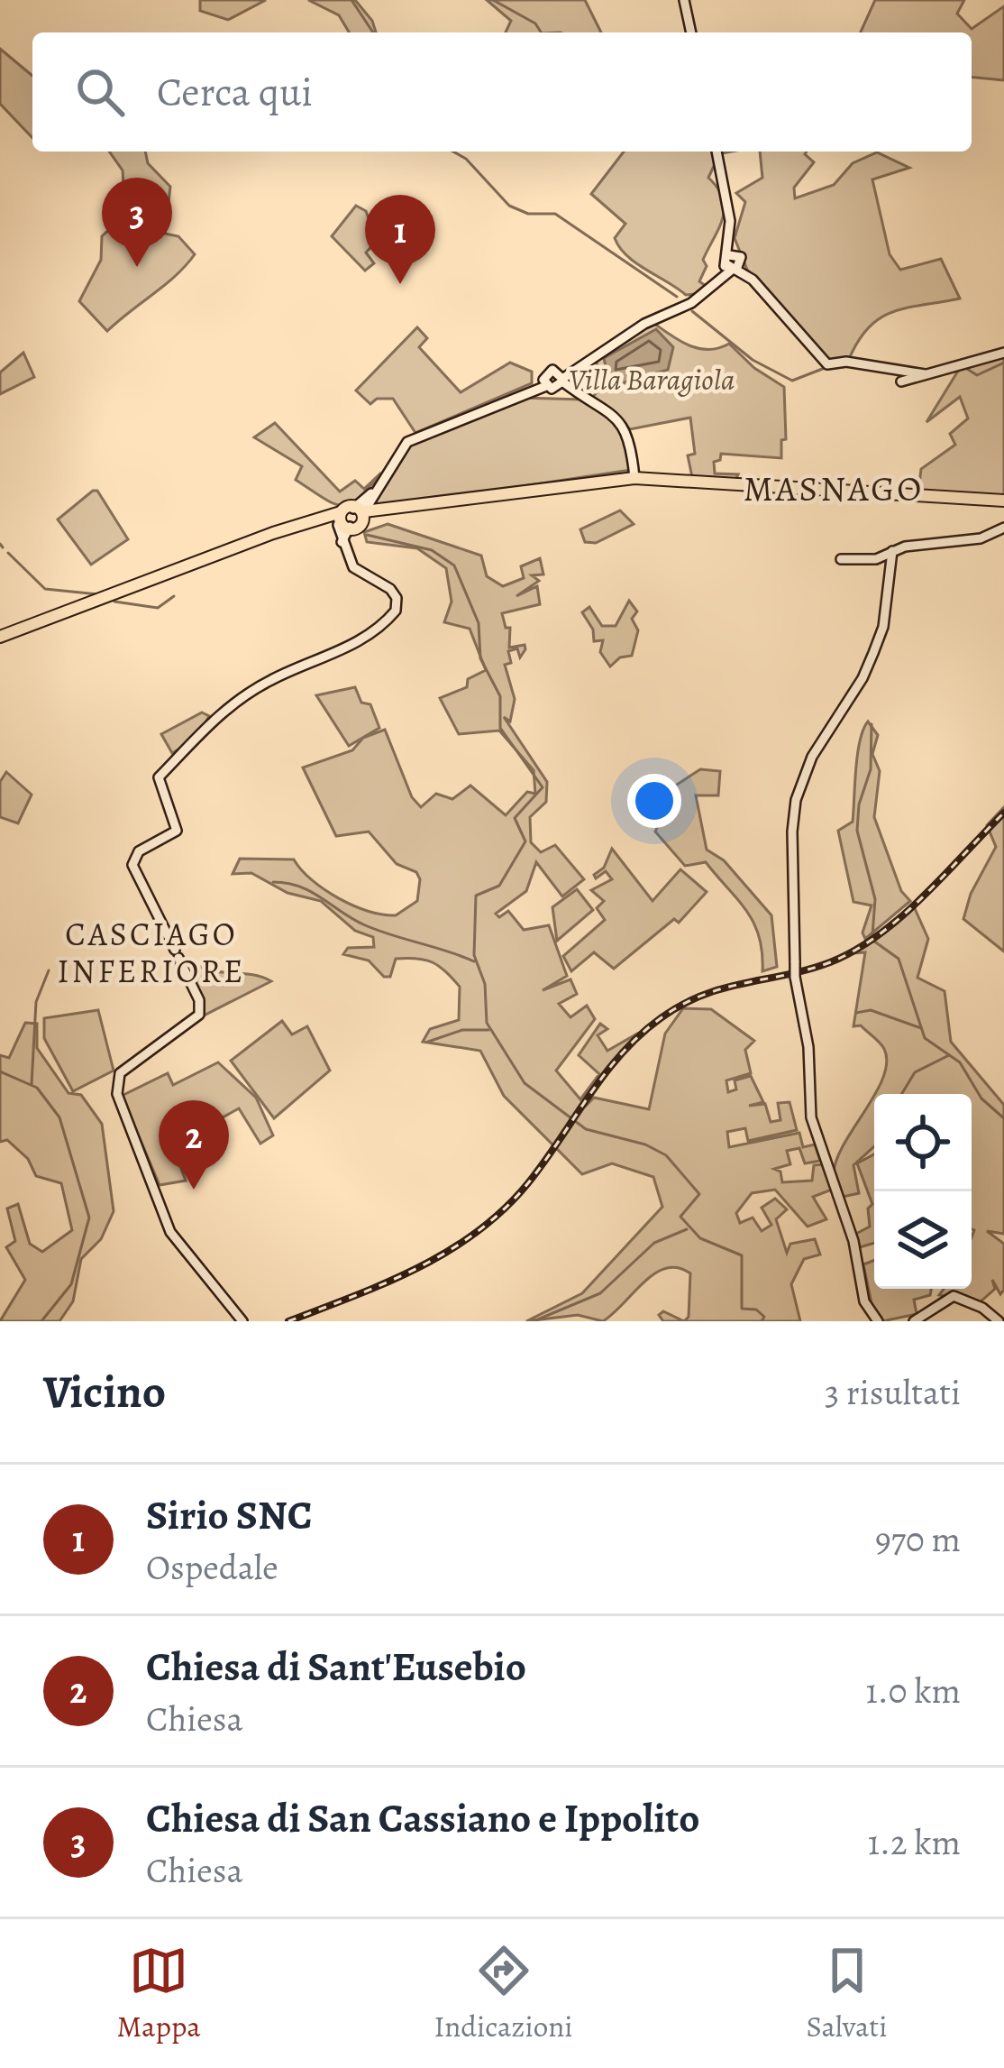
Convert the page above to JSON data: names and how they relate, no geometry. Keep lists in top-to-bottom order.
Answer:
{
  "districts": ["MASNAGO", "CASCIAGO INFERIORE"],
  "parks": ["Villa Baragiola"],
  "page": {
    "search": "Cerca qui",
    "pins": ["3", "1", "2"],
    "heading": ["Vicino", "3 risultati"],
    "list": [
      {
        "mark": "1",
        "name": "Sirio SNC",
        "note": "Ospedale",
        "value": "970 m"
      },
      {
        "mark": "2",
        "name": "Chiesa di Sant'Eusebio",
        "note": "Chiesa",
        "value": "1.0 km"
      },
      {
        "mark": "3",
        "name": "Chiesa di San Cassiano e Ippolito",
        "note": "Chiesa",
        "value": "1.2 km"
      }
    ],
    "nav": ["Mappa", "Indicazioni", "Salvati"]
  }
}
